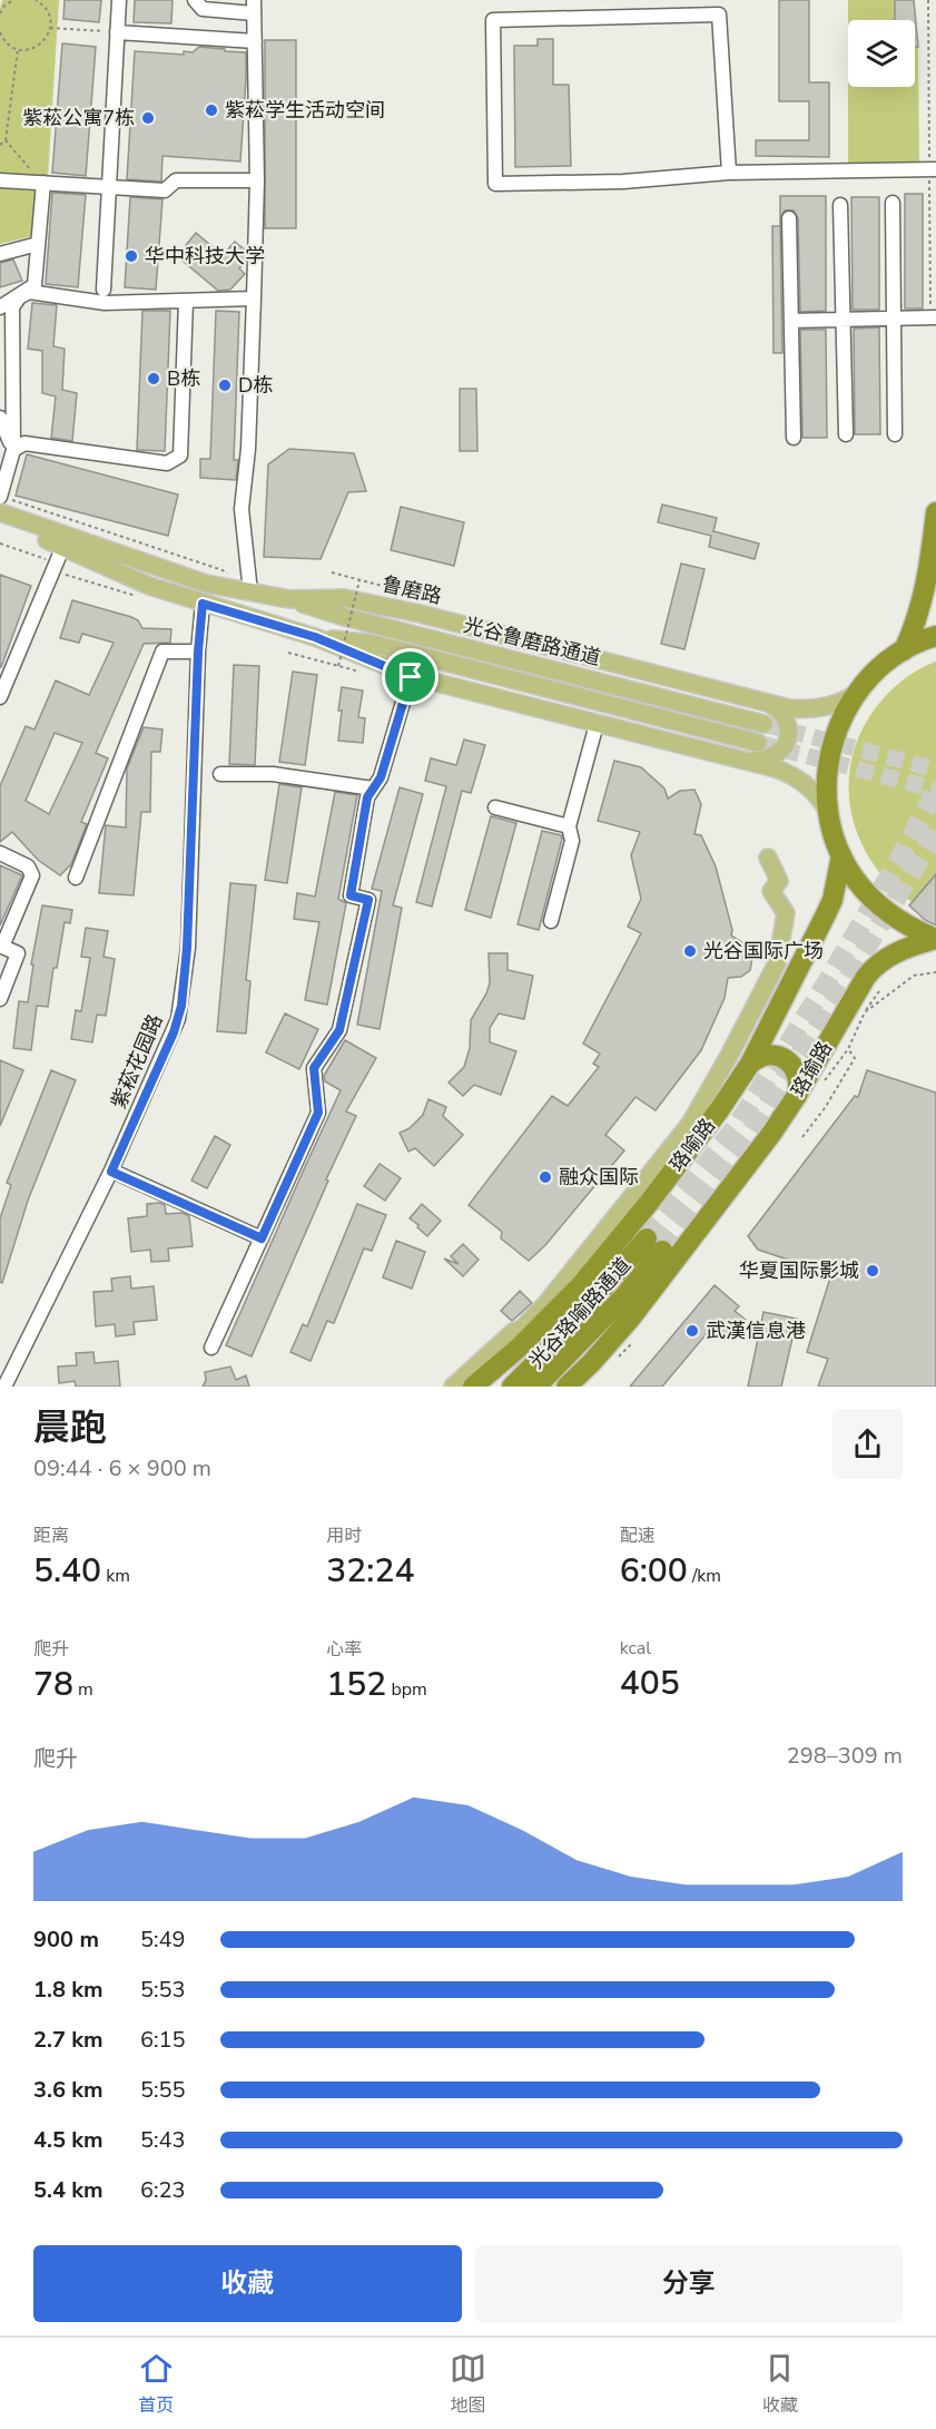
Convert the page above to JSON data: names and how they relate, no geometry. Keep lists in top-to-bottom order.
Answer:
{
  "streets": {
    "highway": ["珞瑜路", "珞喻路", "光谷珞喻路通道"],
    "main road": ["鲁磨路", "光谷鲁磨路通道"],
    "street": ["紫菘花园路"]
  },
  "crossings": [
    ["鲁磨路", "光谷鲁磨路通道"]
  ],
  "places": [
    "紫菘学生活动空间",
    "紫菘公寓7栋",
    "华中科技大学",
    "B栋",
    "D栋",
    "光谷国际广场",
    "融众国际",
    "华夏国际影城",
    "武漢信息港"
  ],
  "page": {
    "heading": ["晨跑", "09:44 · 6 × 900 m"],
    "stats": [
      ["距离", "5.40 km"],
      ["用时", "32:24"],
      ["配速", "6:00 /km"],
      ["爬升", "78 m"],
      ["心率", "152 bpm"],
      ["kcal", "405"]
    ],
    "chart": ["爬升", "298–309 m"],
    "list": [
      {
        "name": "900 m",
        "note": "5:49"
      },
      {
        "name": "1.8 km",
        "note": "5:53"
      },
      {
        "name": "2.7 km",
        "note": "6:15"
      },
      {
        "name": "3.6 km",
        "note": "5:55"
      },
      {
        "name": "4.5 km",
        "note": "5:43"
      },
      {
        "name": "5.4 km",
        "note": "6:23"
      }
    ],
    "buttons": ["收藏", "分享"],
    "tabs": ["首页", "地图", "收藏"]
  }
}
